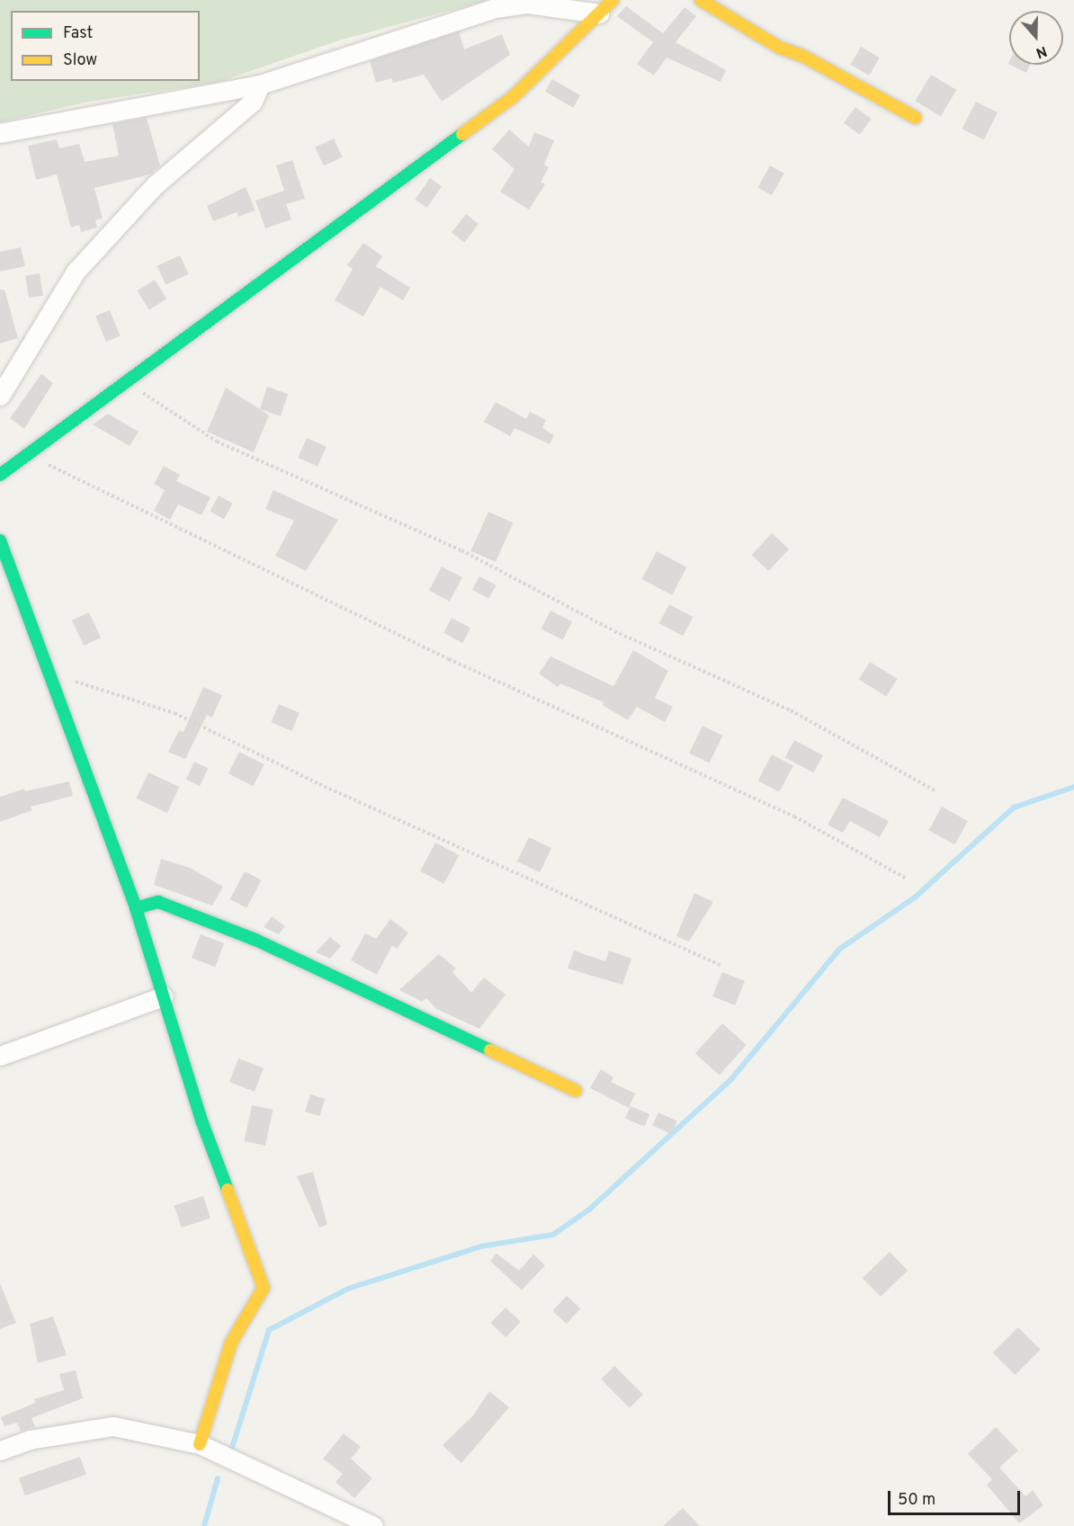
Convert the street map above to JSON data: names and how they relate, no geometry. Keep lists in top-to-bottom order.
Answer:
{
  "legend": ["Fast", "Slow"],
  "scale_bar": "50 m",
  "north": "bottom"
}
